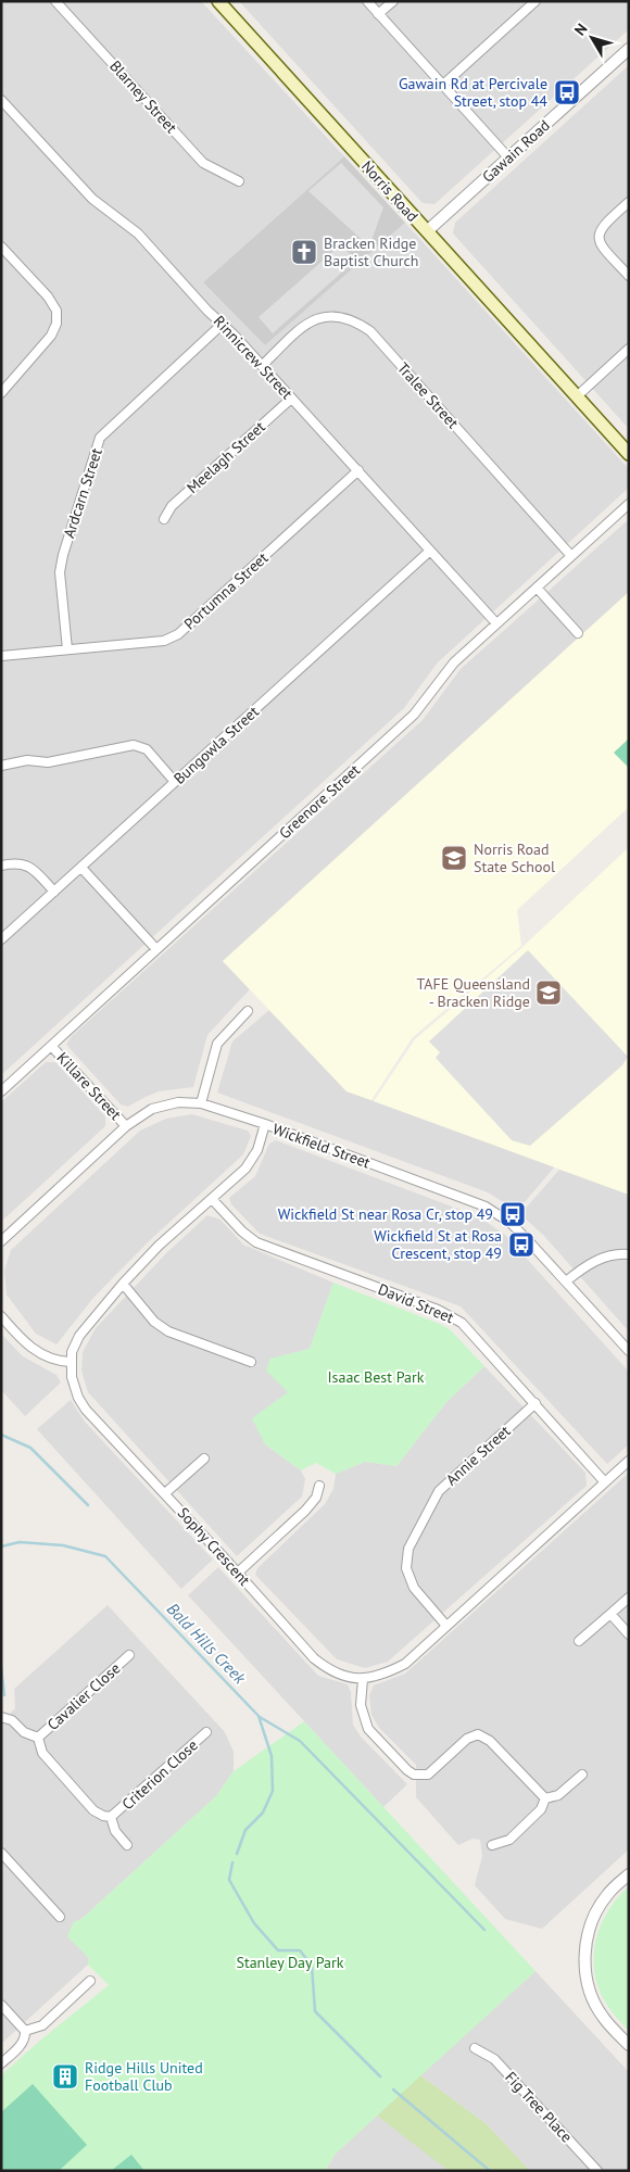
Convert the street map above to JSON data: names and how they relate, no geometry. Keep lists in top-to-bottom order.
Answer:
{
  "streets": {
    "main road": ["Norris Road"],
    "street": [
      "Blarney Street",
      "Gawain Road",
      "Rinnicrew Street",
      "Tralee Street",
      "Meelagh Street",
      "Ardcarn Street",
      "Portumna Street",
      "Bungowla Street",
      "Greenore Street",
      "Killare Street",
      "Wickfield Street",
      "David Street",
      "Annie Street",
      "Sophy Crescent",
      "Cavalier Close",
      "Criterion Close",
      "Fig Tree Place"
    ]
  },
  "crossings": [
    ["Gawain Road", "Norris Road"],
    ["Rinnicrew Street", "Tralee Street"],
    ["Rinnicrew Street", "Meelagh Street"],
    ["Rinnicrew Street", "Ardcarn Street"],
    ["Rinnicrew Street", "Portumna Street"],
    ["Rinnicrew Street", "Bungowla Street"],
    ["Rinnicrew Street", "Greenore Street"],
    ["Tralee Street", "Greenore Street"],
    ["Ardcarn Street", "Portumna Street"],
    ["Greenore Street", "Killare Street"],
    ["Killare Street", "Wickfield Street"],
    ["Wickfield Street", "Sophy Crescent"],
    ["David Street", "Annie Street"],
    ["David Street", "Sophy Crescent"]
  ],
  "water": ["Bald Hills Creek"],
  "parks": ["Isaac Best Park", "Stanley Day Park"],
  "places": {
    "bus stop": ["Gawain Rd at Percivale Street, stop 44", "Wickfield St near Rosa Cr, stop 49", "Wickfield St at Rosa Crescent, stop 49"],
    "church": ["Bracken Ridge Baptist Church"],
    "school or university": ["Norris Road State School", "TAFE Queensland - Bracken Ridge"],
    "building": ["Ridge Hills United Football Club"]
  },
  "north": "top left"
}
